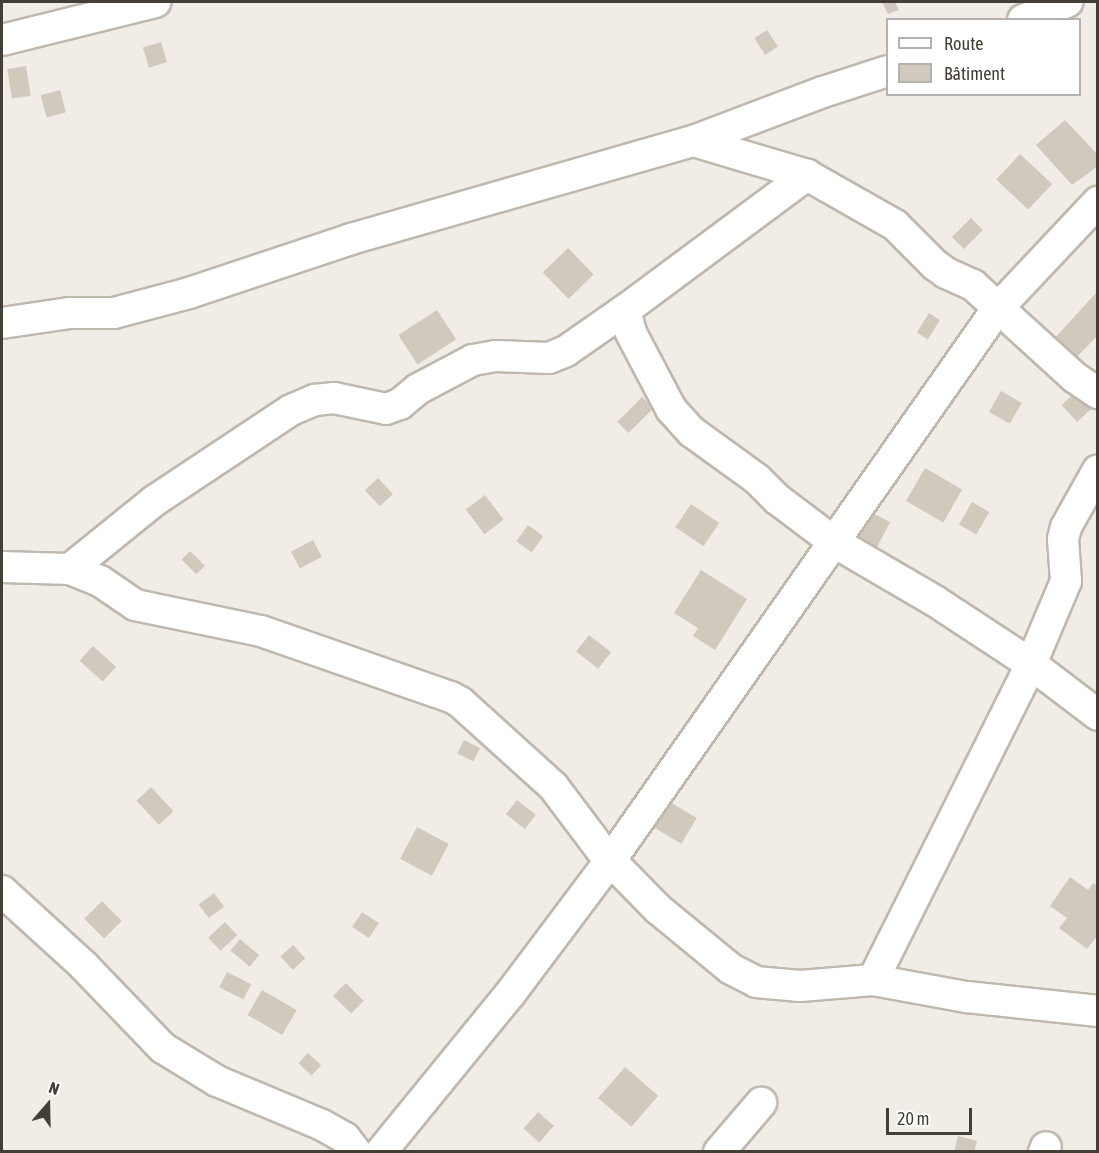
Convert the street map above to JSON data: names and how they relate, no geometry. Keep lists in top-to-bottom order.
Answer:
{
  "legend": ["Route", "Bâtiment"],
  "scale_bar": "20 m",
  "north": "top"
}
